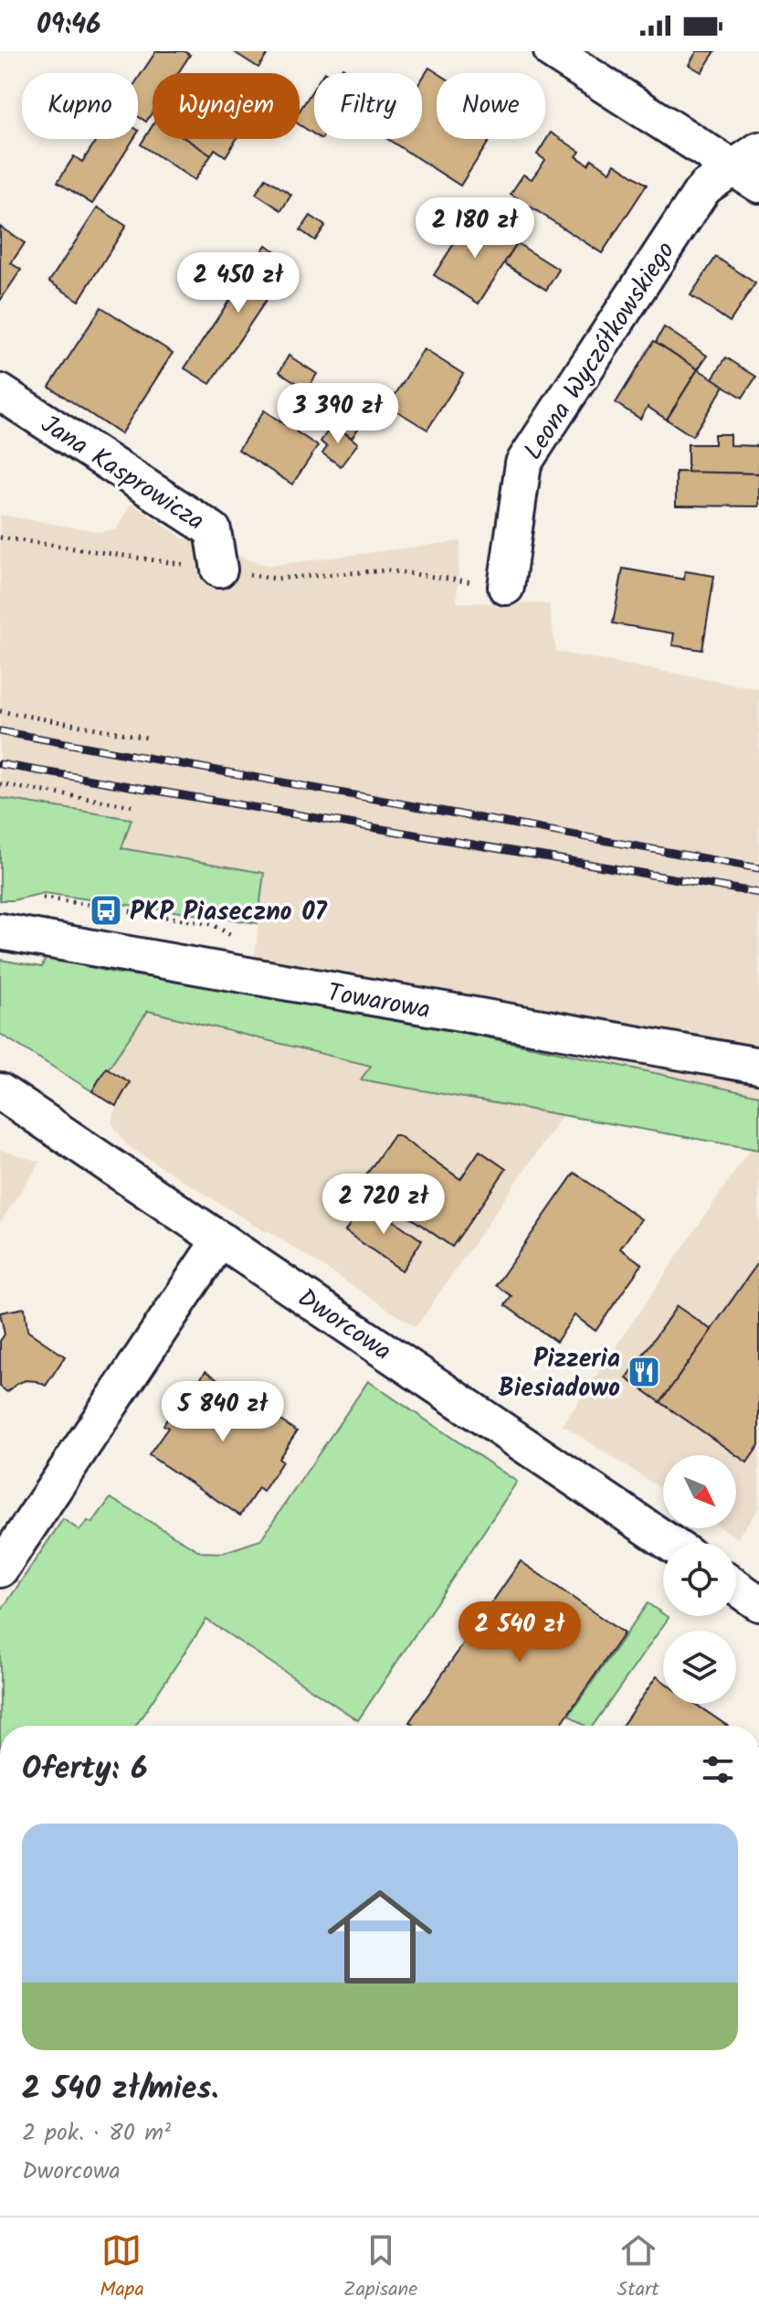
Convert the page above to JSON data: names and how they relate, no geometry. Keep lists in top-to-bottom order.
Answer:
{
  "streets": {
    "street": [
      "Leona Wyczółkowskiego",
      "Jana Kasprowicza",
      "Towarowa",
      "Dworcowa"
    ]
  },
  "places": {
    "bus stop": ["PKP Piaseczno 07"],
    "restaurant": ["Pizzeria Biesiadowo"]
  },
  "north": "bottom right",
  "page": {
    "status": "09:46",
    "chip": [
      "Kupno",
      "Wynajem",
      "Filtry",
      "Nowe"
    ],
    "price": [
      "2 180 zł",
      "2 450 zł",
      "3 390 zł",
      "2 720 zł",
      "5 840 zł",
      "2 540 zł"
    ],
    "heading": "Oferty: 6",
    "list": [
      {
        "name": "2 540 zł/mies.",
        "note": "2 pok. · 80 m² · Dworcowa"
      }
    ],
    "tabs": ["Mapa", "Zapisane", "Start"]
  }
}
